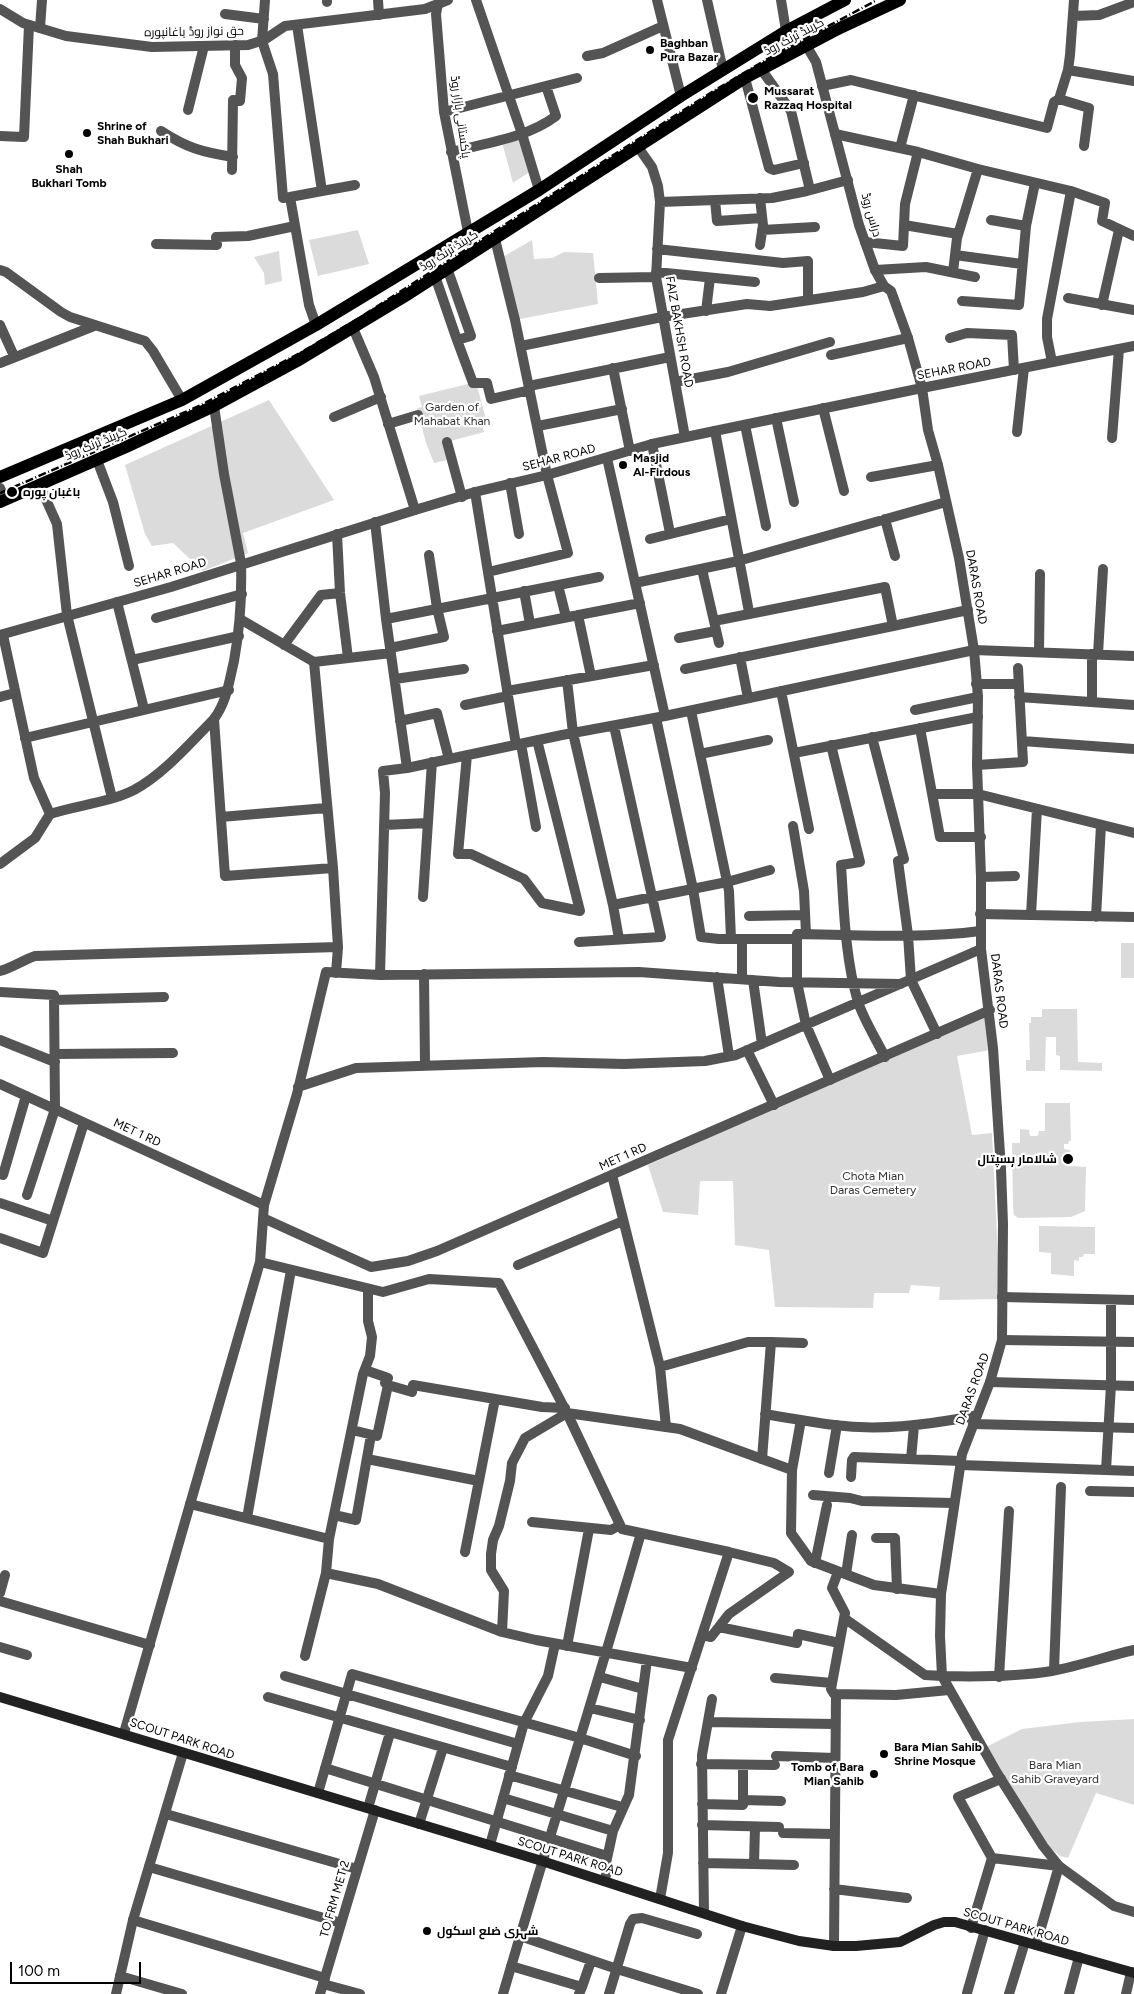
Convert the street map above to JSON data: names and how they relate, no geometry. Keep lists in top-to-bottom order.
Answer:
{
  "streets": {
    "main road": ["گرینڈ ٹرنک روڈ", "SCOUT PARK ROAD"],
    "street": [
      "حق نواز روڈ باغانپورہ",
      "پاکستانی بازار روڈ",
      "دراس روڈ",
      "FAIZ BAKHSH ROAD",
      "SEHAR ROAD",
      "DARAS ROAD",
      "MET 1 RD",
      "TO FRM MET 2"
    ]
  },
  "crossings": [
    ["حق نواز روڈ باغانپورہ", "پاکستانی بازار روڈ"],
    ["گرینڈ ٹرنک روڈ", "پاکستانی بازار روڈ"],
    ["گرینڈ ٹرنک روڈ", "دراس روڈ"],
    ["گرینڈ ٹرنک روڈ", "FAIZ BAKHSH ROAD"],
    ["دراس روڈ", "SEHAR ROAD"],
    ["دراس روڈ", "DARAS ROAD"],
    ["FAIZ BAKHSH ROAD", "SEHAR ROAD"],
    ["SEHAR ROAD", "DARAS ROAD"],
    ["DARAS ROAD", "MET 1 RD"],
    ["SCOUT PARK ROAD", "TO FRM MET 2"]
  ],
  "parks": ["Garden of Mahabat Khan", "Chota Mian Daras Cemetery", "Bara Mian Sahib Graveyard"],
  "places": [
    "Baghban Pura Bazar",
    "Mussarat Razzaq Hospital",
    "Shrine of Shah Bukhari",
    "Shah Bukhari Tomb",
    "Masjid Al-Firdous",
    "باغبان پورہ",
    "شالامار ہسپتال",
    "Bara Mian Sahib Shrine Mosque",
    "Tomb of Bara Mian Sahib",
    "شہری ضلع اسکول"
  ],
  "scale_bar": "100 m"
}
